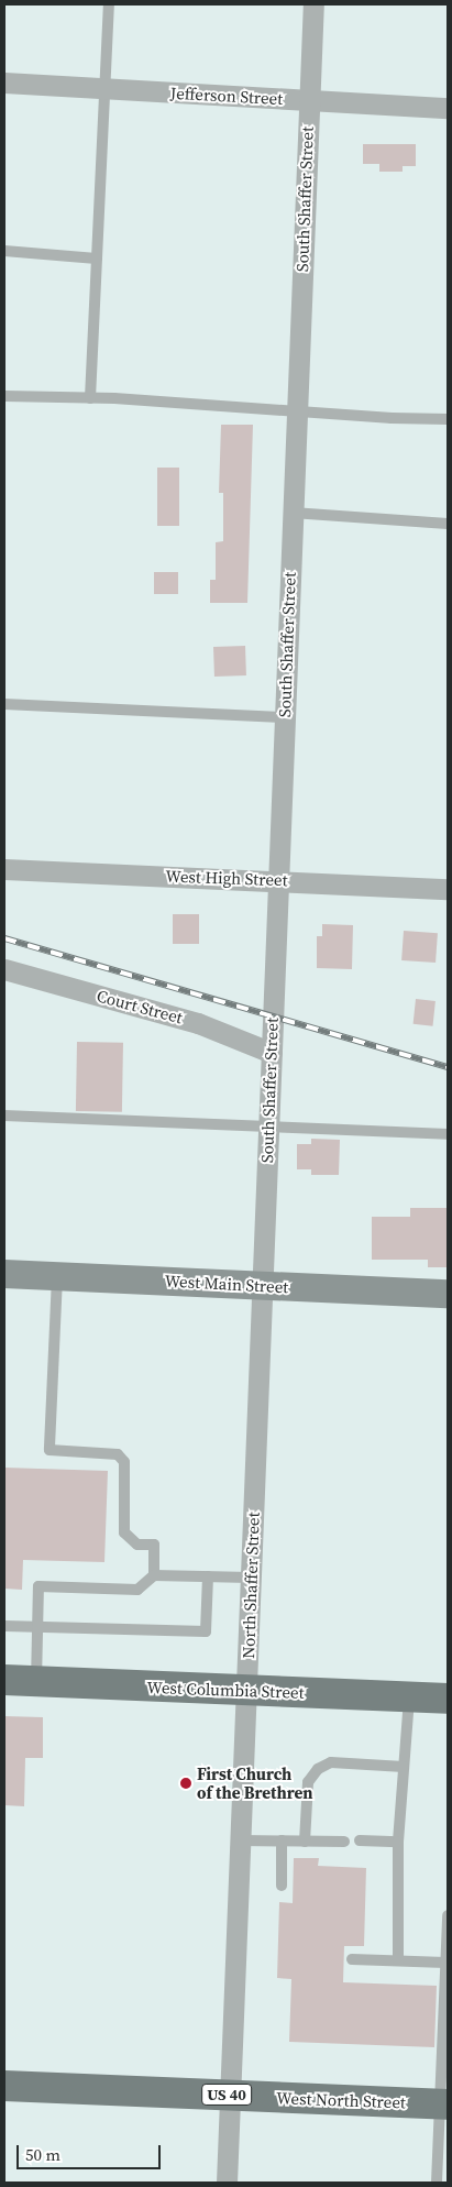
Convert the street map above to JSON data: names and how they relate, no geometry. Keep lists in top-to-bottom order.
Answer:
{
  "streets": {
    "main road": ["West Columbia Street", "US 40", "West North Street"],
    "street": [
      "Jefferson Street",
      "South Shaffer Street",
      "West High Street",
      "Court Street",
      "West Main Street",
      "North Shaffer Street"
    ]
  },
  "crossings": [
    ["Jefferson Street", "South Shaffer Street"],
    ["South Shaffer Street", "West High Street"],
    ["South Shaffer Street", "Court Street"],
    ["South Shaffer Street", "West Main Street"],
    ["South Shaffer Street", "North Shaffer Street"],
    ["West Main Street", "North Shaffer Street"],
    ["North Shaffer Street", "West Columbia Street"],
    ["North Shaffer Street", "West North Street"]
  ],
  "places": ["First Church of the Brethren"],
  "scale_bar": "50 m"
}
